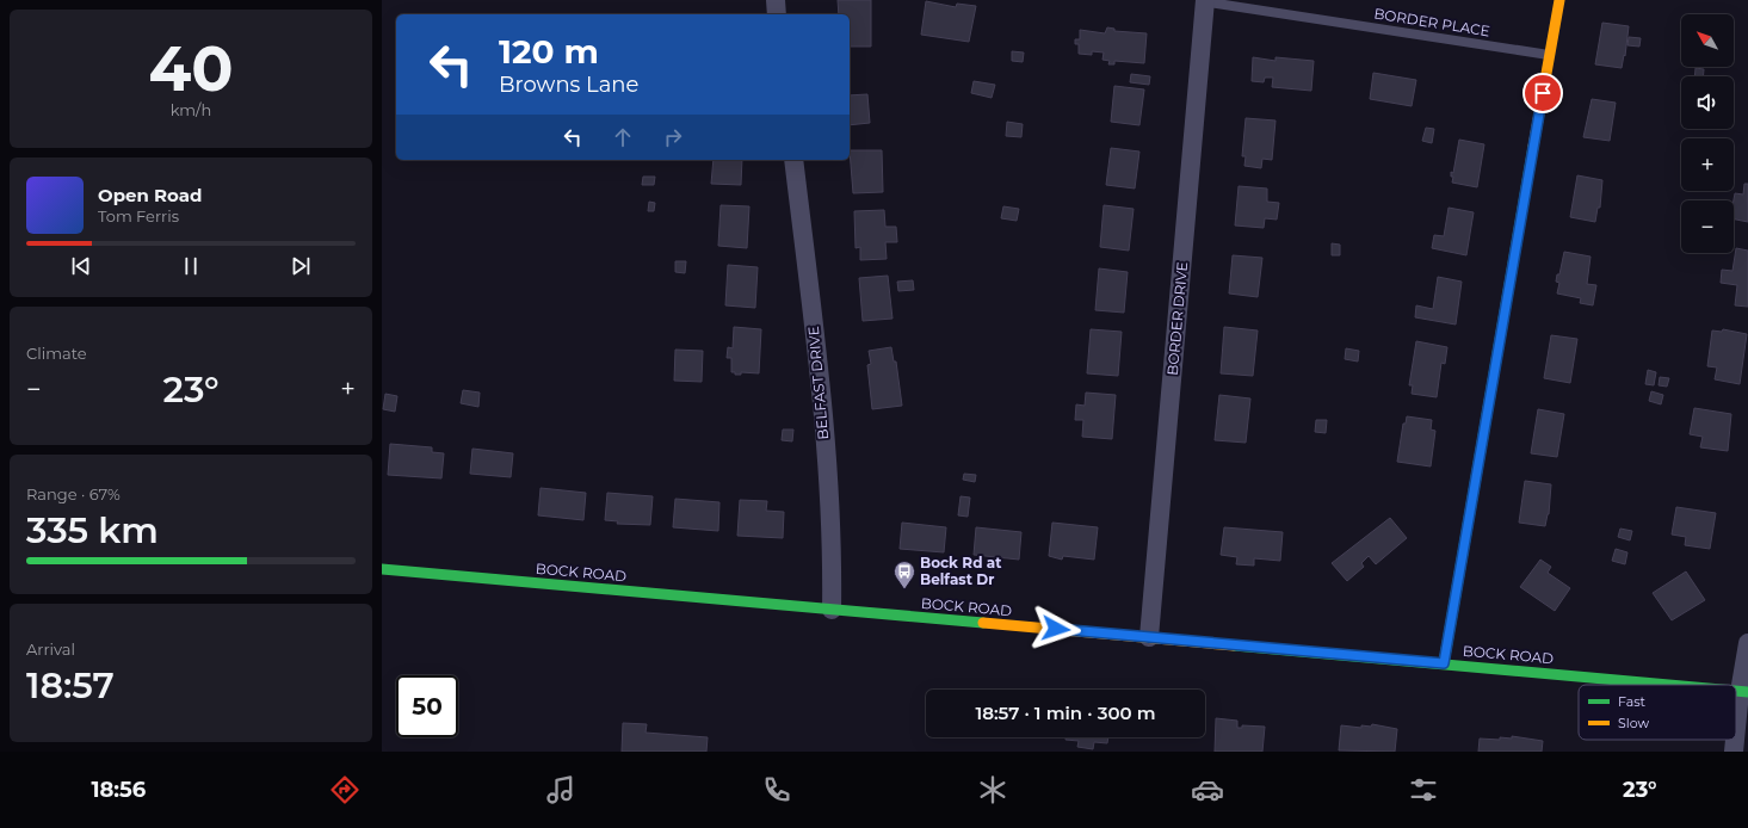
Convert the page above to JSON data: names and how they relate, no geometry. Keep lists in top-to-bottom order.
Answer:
{
  "streets": {
    "main road": ["BOCK ROAD"],
    "street": ["BORDER DRIVE", "BELFAST DRIVE"],
    "lane": ["BORDER PLACE"]
  },
  "crossings": [
    ["BORDER PLACE", "BORDER DRIVE"],
    ["BORDER DRIVE", "BOCK ROAD"],
    ["BELFAST DRIVE", "BOCK ROAD"]
  ],
  "places": {
    "bus stop": ["Bock Rd at Belfast Dr"]
  },
  "legend": ["Fast", "Slow"],
  "north": "top left",
  "page": {
    "tile": [
      ["40", "km/h"],
      "Climate",
      ["Range · 67%", "335 km"],
      ["Arrival", "18:57"]
    ],
    "map_buttons": ["+", "−"],
    "turn": ["120 m", "Browns Lane"],
    "song": ["Open Road", "Tom Ferris"],
    "heat": ["−", "23°", "+"],
    "limit": "50",
    "trip": "18:57 · 1 min · 300 m",
    "tabs": ["18:56", "23°"]
  }
}
